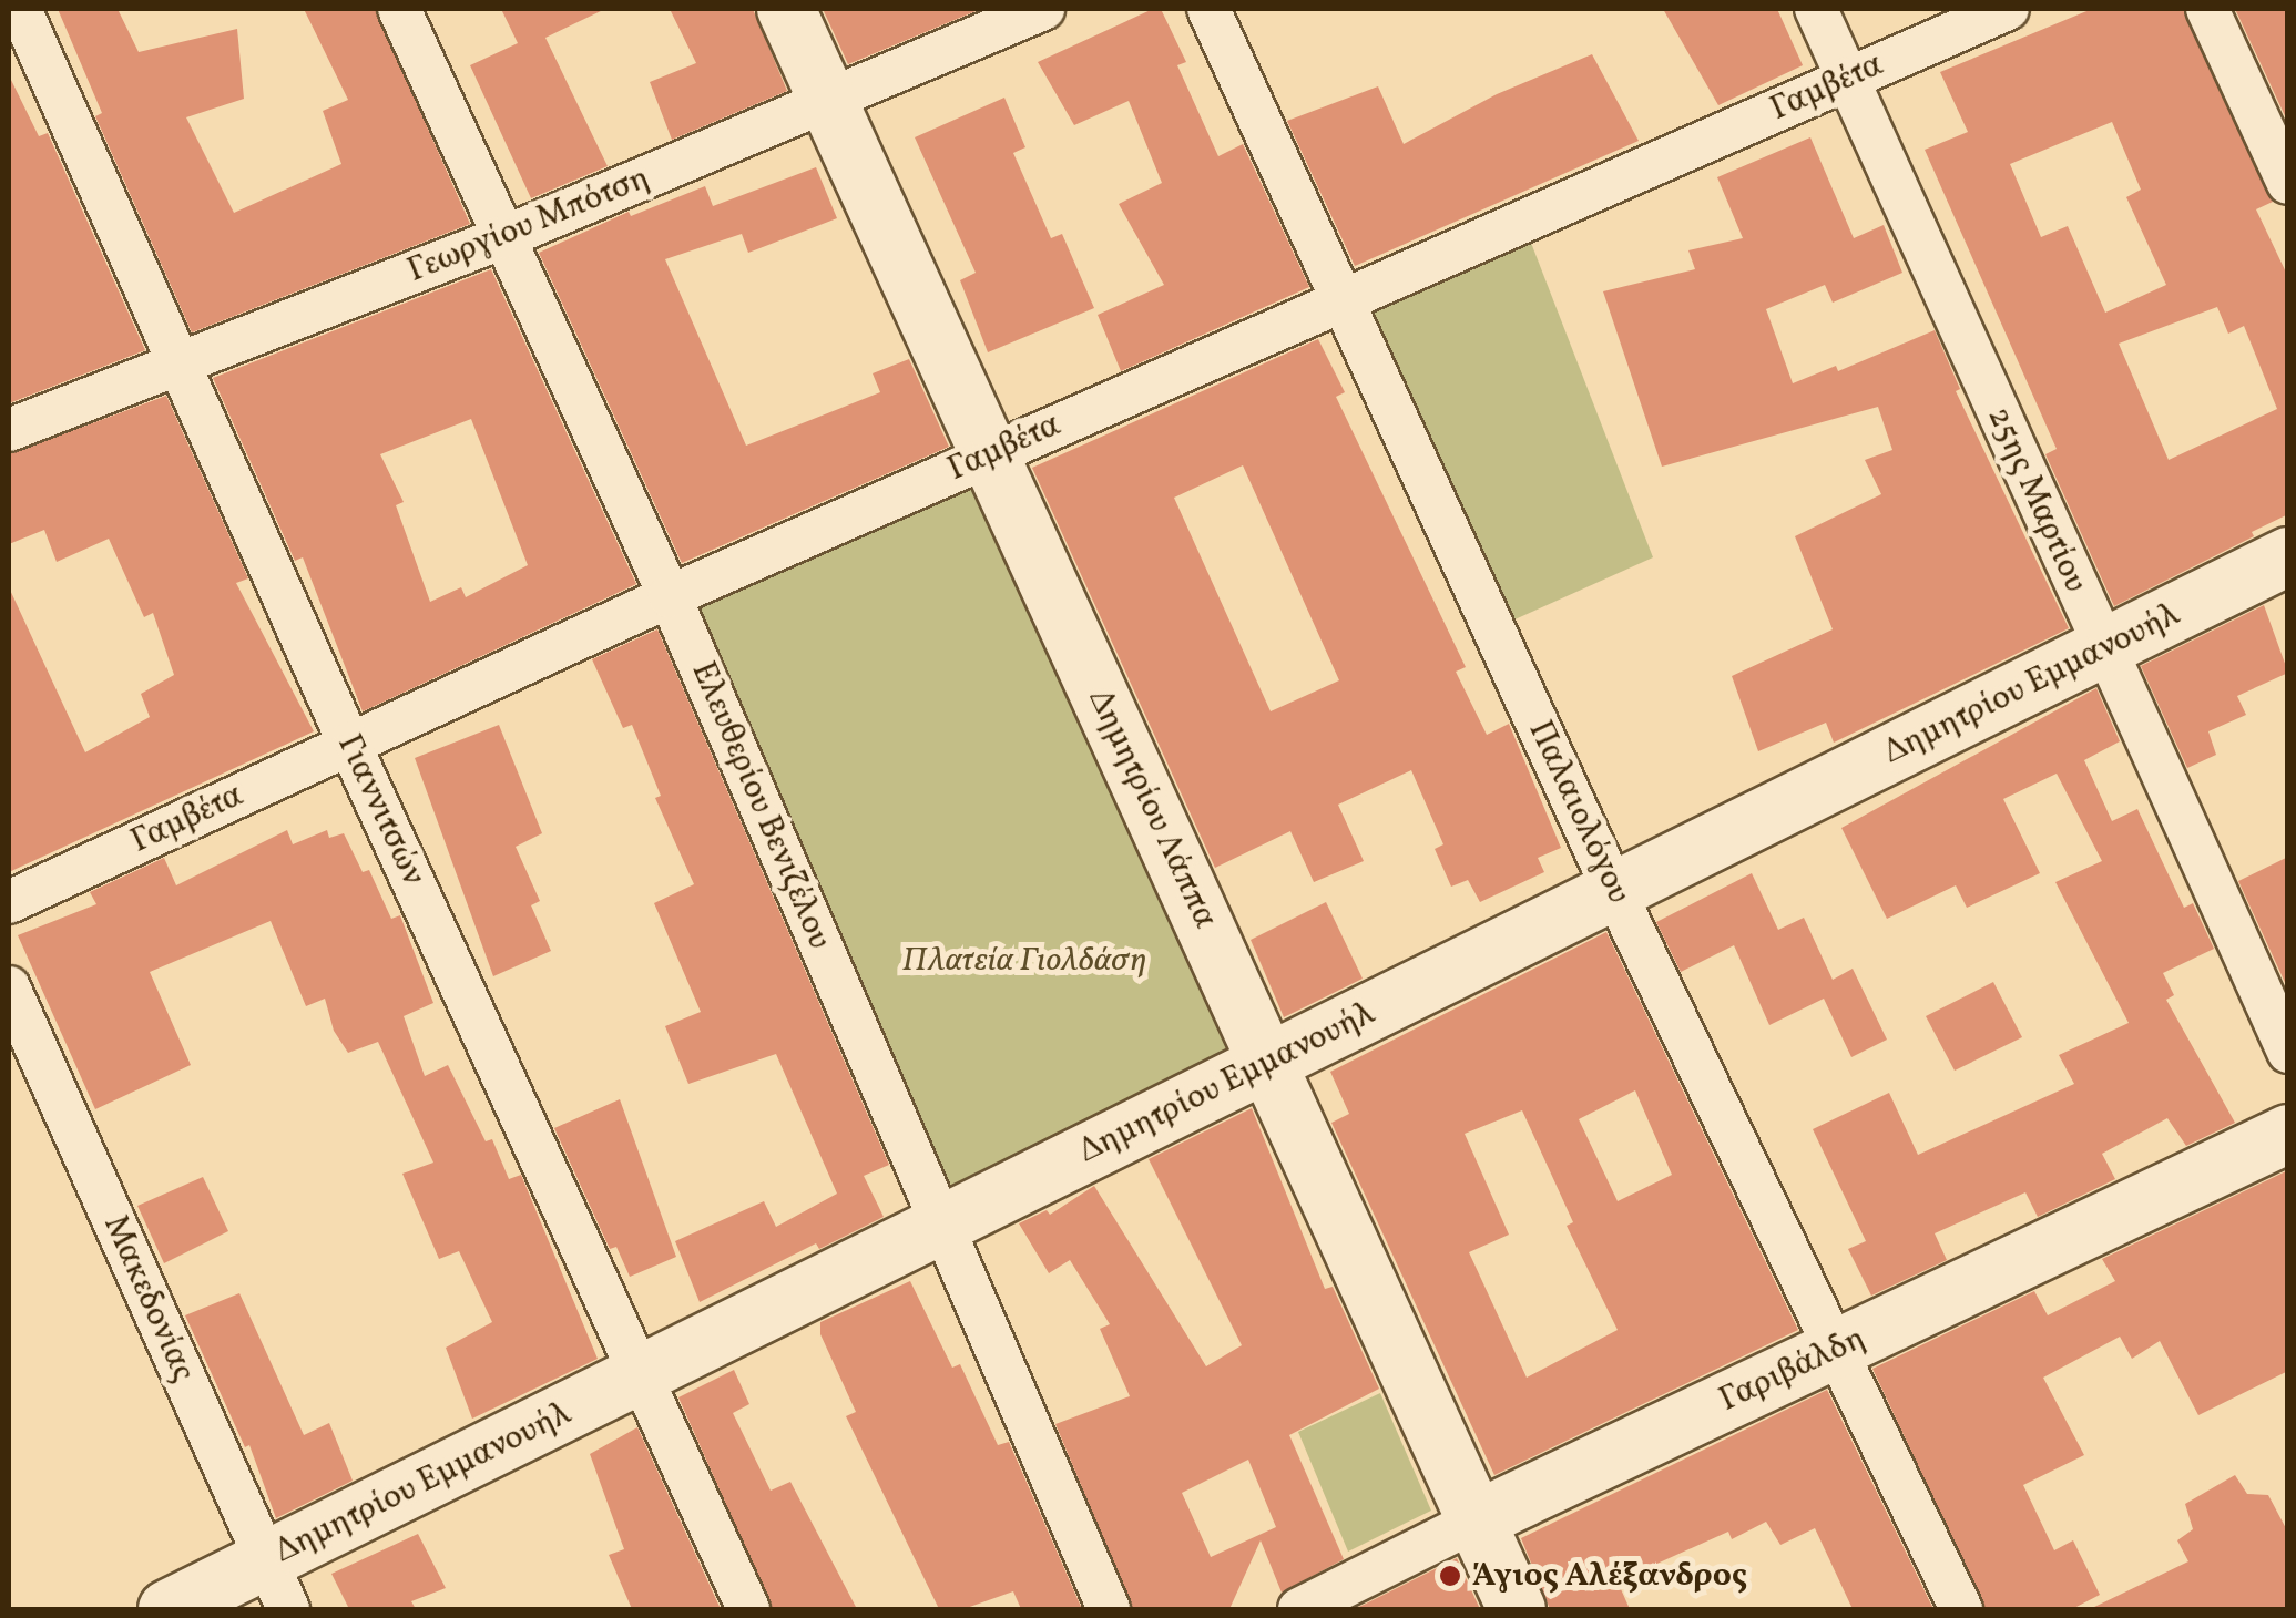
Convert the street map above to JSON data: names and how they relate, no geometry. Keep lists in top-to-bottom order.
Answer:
{
  "streets": {
    "street": [
      "Γαμβέτα",
      "Γεωργίου Μπότση",
      "25ης Μαρτίου",
      "Δημητρίου Εμμανουήλ",
      "Ελευθερίου Βενιζέλου",
      "Δημητρίου Λάππα",
      "Γιαννιτσών",
      "Παλαιολόγου",
      "Μακεδονίας",
      "Γαριβάλδη"
    ]
  },
  "crossings": [
    ["Γαμβέτα", "25ης Μαρτίου"],
    ["Γαμβέτα", "Ελευθερίου Βενιζέλου"],
    ["Γαμβέτα", "Δημητρίου Λάππα"],
    ["Γαμβέτα", "Γιαννιτσών"],
    ["Γαμβέτα", "Παλαιολόγου"],
    ["Γεωργίου Μπότση", "Ελευθερίου Βενιζέλου"],
    ["Γεωργίου Μπότση", "Δημητρίου Λάππα"],
    ["Γεωργίου Μπότση", "Γιαννιτσών"],
    ["25ης Μαρτίου", "Δημητρίου Εμμανουήλ"],
    ["Δημητρίου Εμμανουήλ", "Ελευθερίου Βενιζέλου"],
    ["Δημητρίου Εμμανουήλ", "Δημητρίου Λάππα"],
    ["Δημητρίου Εμμανουήλ", "Γιαννιτσών"],
    ["Δημητρίου Εμμανουήλ", "Παλαιολόγου"],
    ["Δημητρίου Εμμανουήλ", "Μακεδονίας"],
    ["Δημητρίου Λάππα", "Γαριβάλδη"],
    ["Παλαιολόγου", "Γαριβάλδη"]
  ],
  "parks": ["Πλατεία Γιολδάση"],
  "places": ["Άγιος Αλέξανδρος"]
}
